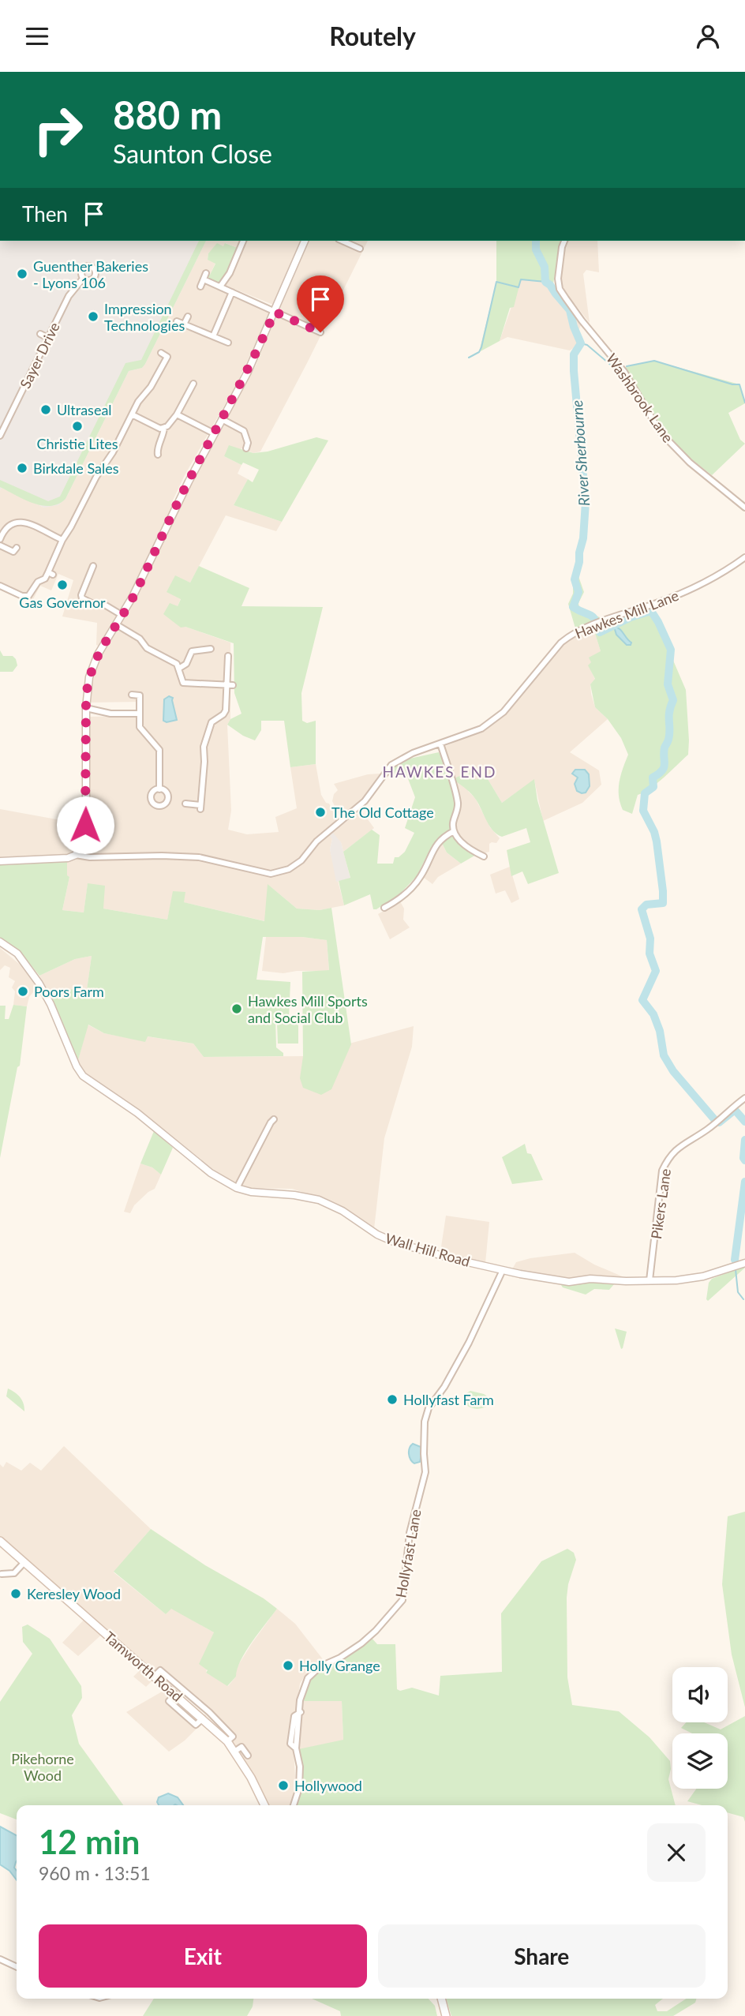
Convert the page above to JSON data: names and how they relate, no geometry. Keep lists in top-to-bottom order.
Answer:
{
  "streets": {
    "main road": ["Tamworth Road"],
    "street": [
      "Sayer Drive",
      "Washbrook Lane",
      "Hawkes Mill Lane",
      "Pikers Lane",
      "Wall Hill Road",
      "Hollyfast Lane"
    ]
  },
  "crossings": [
    ["Pikers Lane", "Wall Hill Road"],
    ["Wall Hill Road", "Hollyfast Lane"]
  ],
  "districts": ["HAWKES END"],
  "water": ["River Sherbourne"],
  "parks": ["Pikehorne Wood"],
  "places": [
    "Guenther Bakeries - Lyons 106",
    "Impression Technologies",
    "Ultraseal",
    "Christie Lites",
    "Birkdale Sales",
    "Gas Governor",
    "The Old Cottage",
    "Poors Farm",
    "Hawkes Mill Sports and Social Club",
    "Hollyfast Farm",
    "Keresley Wood",
    "Holly Grange",
    "Hollywood"
  ],
  "page": {
    "header": "Routely",
    "turn": ["880 m", "Saunton Close"],
    "then": "Then",
    "heading": ["12 min", "960 m · 13:51"],
    "buttons": ["Exit", "Share"]
  }
}
